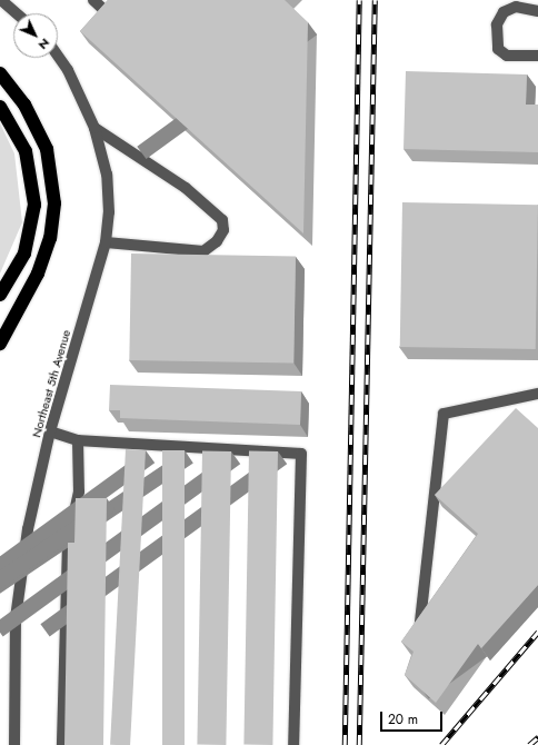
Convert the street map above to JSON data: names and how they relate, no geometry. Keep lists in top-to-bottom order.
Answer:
{
  "streets": {
    "street": ["Northeast 5th Avenue"]
  },
  "scale_bar": "20 m",
  "north": "bottom right"
}
